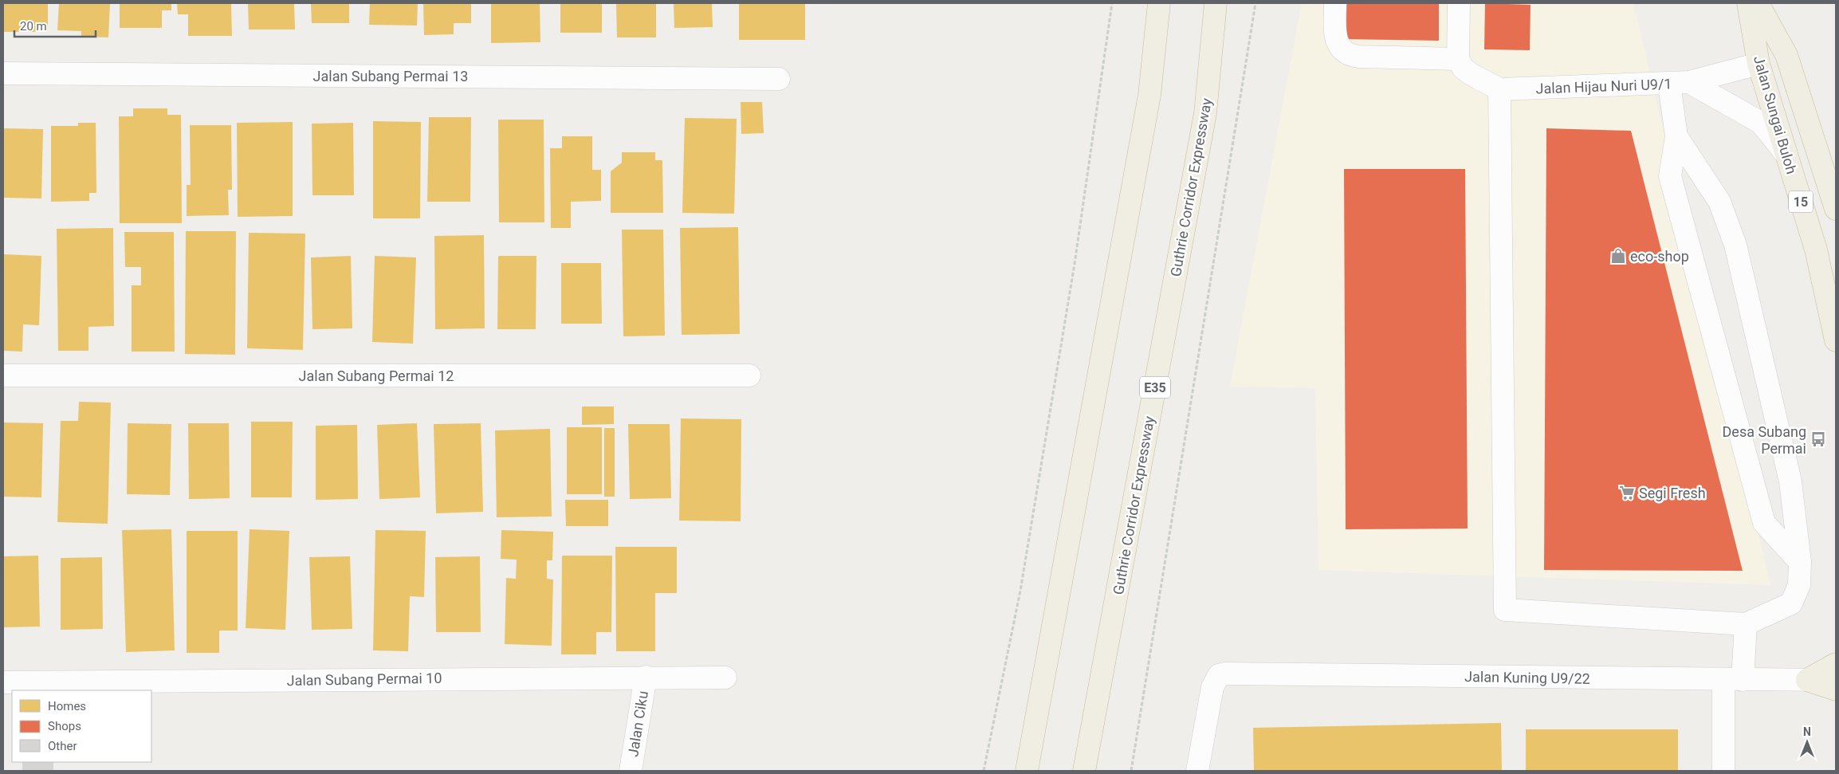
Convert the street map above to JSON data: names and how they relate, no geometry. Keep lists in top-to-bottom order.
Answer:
{
  "streets": {
    "highway": [
      "Jalan Sungai Buloh",
      "Guthrie Corridor Expressway",
      "15",
      "E35"
    ],
    "street": [
      "Jalan Subang Permai 13",
      "Jalan Hijau Nuri U9/1",
      "Jalan Subang Permai 12",
      "Jalan Kuning U9/22",
      "Jalan Subang Permai 10",
      "Jalan Ciku"
    ]
  },
  "crossings": [
    ["Jalan Hijau Nuri U9/1", "Jalan Sungai Buloh"],
    ["Jalan Subang Permai 10", "Jalan Ciku"]
  ],
  "places": {
    "shop": ["eco-shop"],
    "bus stop": ["Desa Subang Permai"],
    "supermarket": ["Segi Fresh"]
  },
  "legend": ["Homes", "Shops", "Other"],
  "scale_bar": "20 m",
  "north": "top"
}
